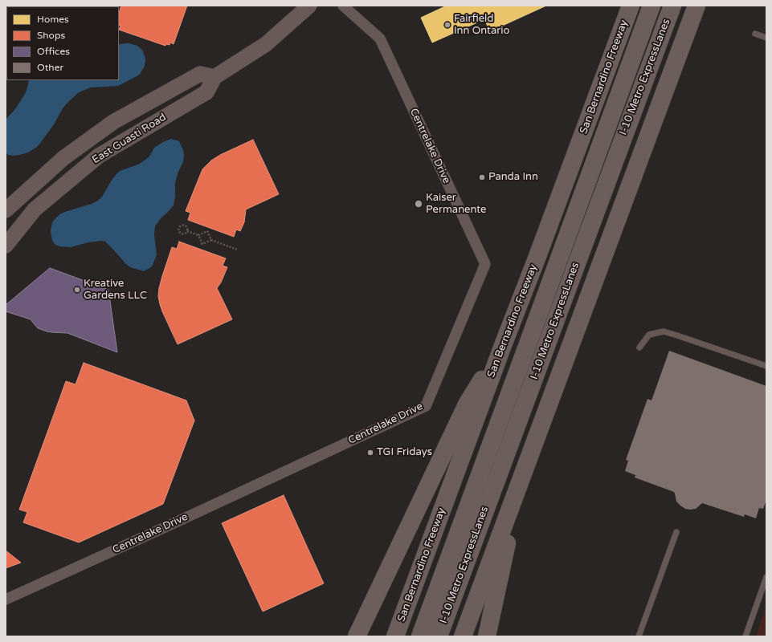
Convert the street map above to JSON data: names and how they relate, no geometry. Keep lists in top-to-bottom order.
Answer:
{
  "streets": {
    "highway": ["San Bernardino Freeway", "I-10 Metro ExpressLanes"],
    "main road": ["East Guasti Road"],
    "street": ["Centrelake Drive"]
  },
  "places": [
    "Fairfield Inn Ontario",
    "Panda Inn",
    "Kaiser Permanente",
    "Kreative Gardens LLC",
    "TGI Fridays"
  ],
  "legend": [
    "Homes",
    "Shops",
    "Offices",
    "Other"
  ]
}
